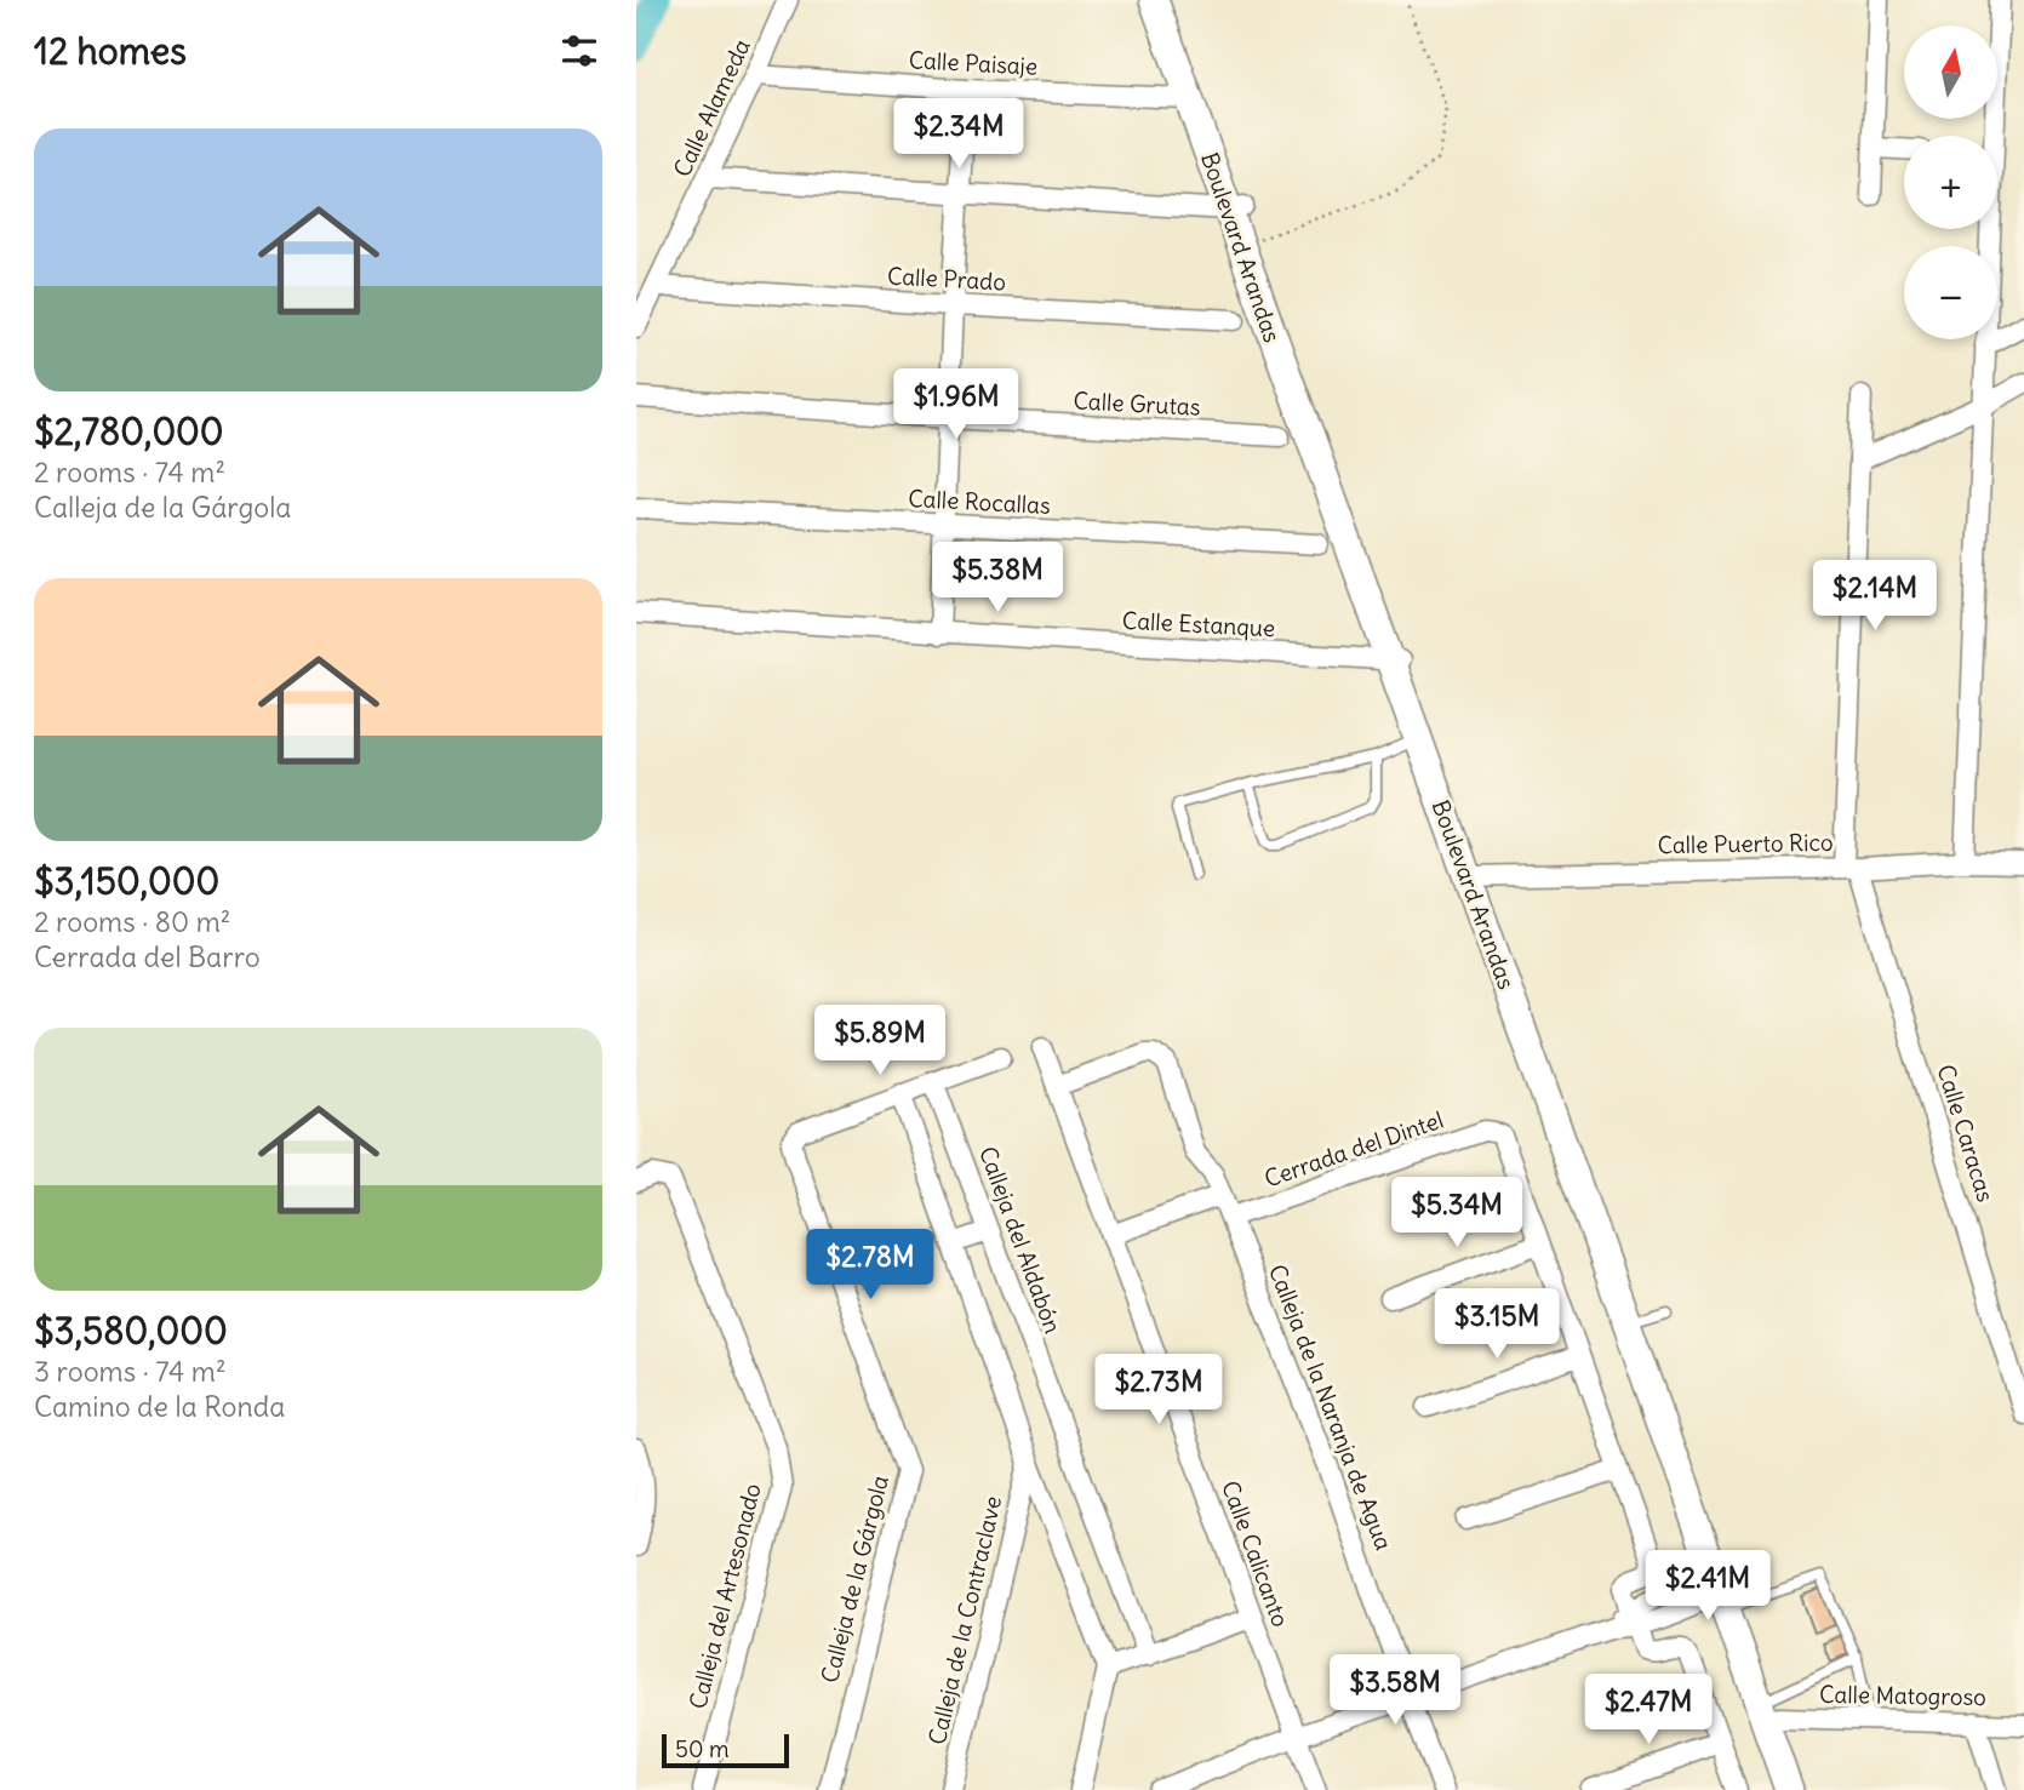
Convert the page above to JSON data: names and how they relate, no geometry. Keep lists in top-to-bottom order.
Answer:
{
  "streets": {
    "main road": ["Boulevard Arandas"],
    "street": [
      "Calle Paisaje",
      "Calle Alameda",
      "Calle Prado",
      "Calle Grutas",
      "Calle Rocallas",
      "Calle Estanque",
      "Calle Puerto Rico",
      "Calle Caracas",
      "Cerrada del Dintel",
      "Calleja del Aldabón",
      "Calleja de la Naranja de Agua",
      "Calle Calicanto",
      "Calleja de la Gárgola",
      "Calleja del Artesonado",
      "Calleja de la Contraclave",
      "Calle Matogroso"
    ]
  },
  "crossings": [
    ["Calle Paisaje", "Calle Alameda"],
    ["Calle Paisaje", "Boulevard Arandas"],
    ["Calle Alameda", "Calle Prado"],
    ["Boulevard Arandas", "Calle Estanque"],
    ["Boulevard Arandas", "Calle Puerto Rico"],
    ["Boulevard Arandas", "Calle Matogroso"],
    ["Calle Puerto Rico", "Calle Caracas"],
    ["Cerrada del Dintel", "Calleja de la Naranja de Agua"],
    ["Calleja de la Naranja de Agua", "Calle Calicanto"]
  ],
  "scale_bar": "50 m",
  "north": "top",
  "page": {
    "heading": "12 homes",
    "map_buttons": ["+", "−"],
    "price": [
      "$2.34M",
      "$1.96M",
      "$5.38M",
      "$2.14M",
      "$5.89M",
      "$5.34M",
      "$2.78M",
      "$3.15M",
      "$2.73M",
      "$2.41M",
      "$3.58M",
      "$2.47M"
    ],
    "list": [
      {
        "name": "$2,780,000",
        "note": "2 rooms · 74 m² · Calleja de la Gárgola"
      },
      {
        "name": "$3,150,000",
        "note": "2 rooms · 80 m² · Cerrada del Barro"
      },
      {
        "name": "$3,580,000",
        "note": "3 rooms · 74 m² · Camino de la Ronda"
      }
    ],
    "scale": "50 m"
  }
}
